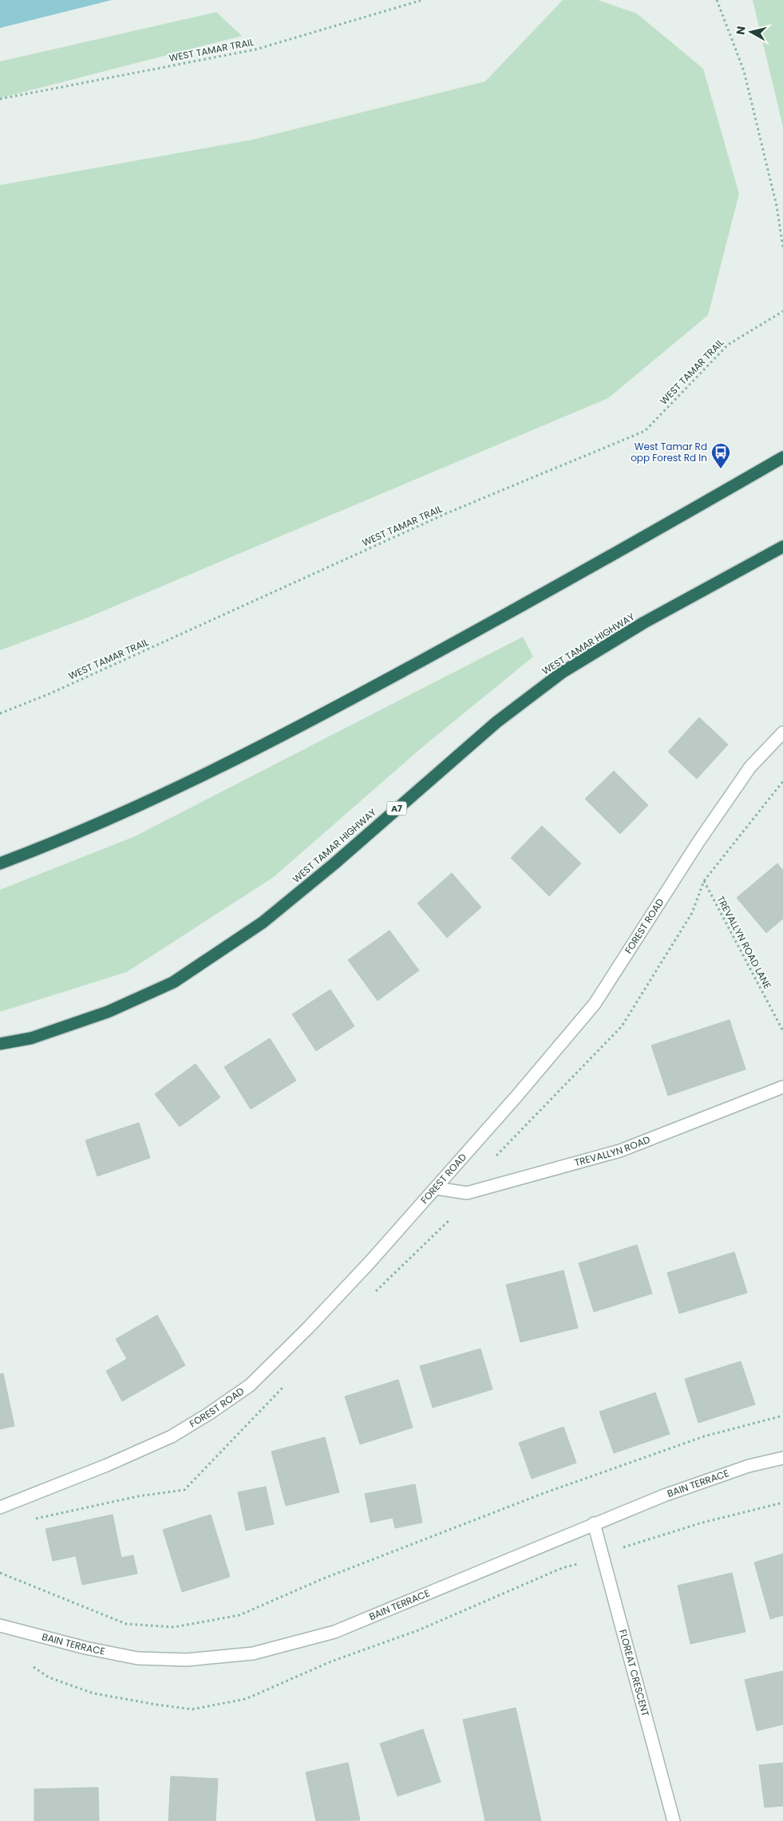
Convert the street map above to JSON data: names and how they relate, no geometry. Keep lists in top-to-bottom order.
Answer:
{
  "streets": {
    "highway": ["WEST TAMAR HIGHWAY", "A7"],
    "street": [
      "FOREST ROAD",
      "TREVALLYN ROAD",
      "BAIN TERRACE",
      "FLOREAT CRESCENT"
    ],
    "path": ["WEST TAMAR TRAIL", "TREVALLYN ROAD LANE"]
  },
  "crossings": [
    ["FOREST ROAD", "TREVALLYN ROAD"],
    ["BAIN TERRACE", "FLOREAT CRESCENT"]
  ],
  "places": {
    "bus stop": ["West Tamar Rd opp Forest Rd In"]
  },
  "north": "left"
}
